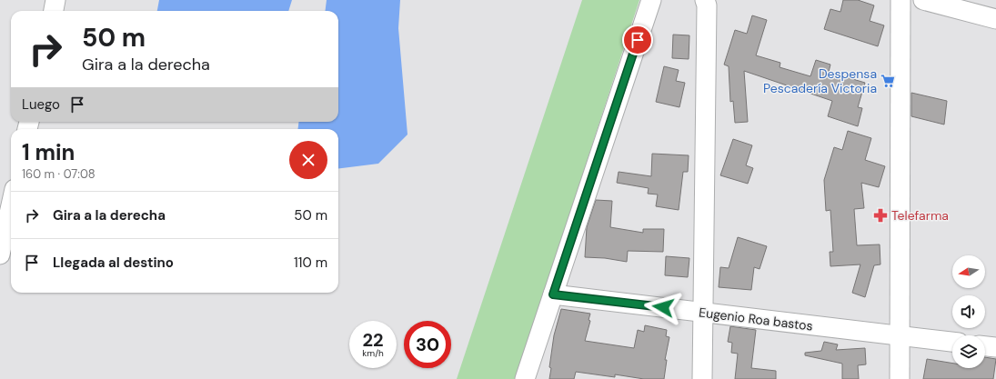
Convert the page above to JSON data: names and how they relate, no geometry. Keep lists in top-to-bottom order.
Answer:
{
  "streets": {
    "street": ["Eugenio Roa bastos"]
  },
  "places": {
    "supermarket": ["Despensa Pescadería Victoria"],
    "pharmacy": ["Telefarma"]
  },
  "north": "left",
  "page": {
    "turn": ["50 m", "Gira a la derecha"],
    "then": "Luego",
    "heading": ["1 min", "160 m · 07:08"],
    "list": [
      {
        "name": "Gira a la derecha",
        "value": "50 m"
      },
      {
        "name": "Llegada al destino",
        "value": "110 m"
      }
    ],
    "speed": "22 km/h",
    "limit": "30"
  }
}
